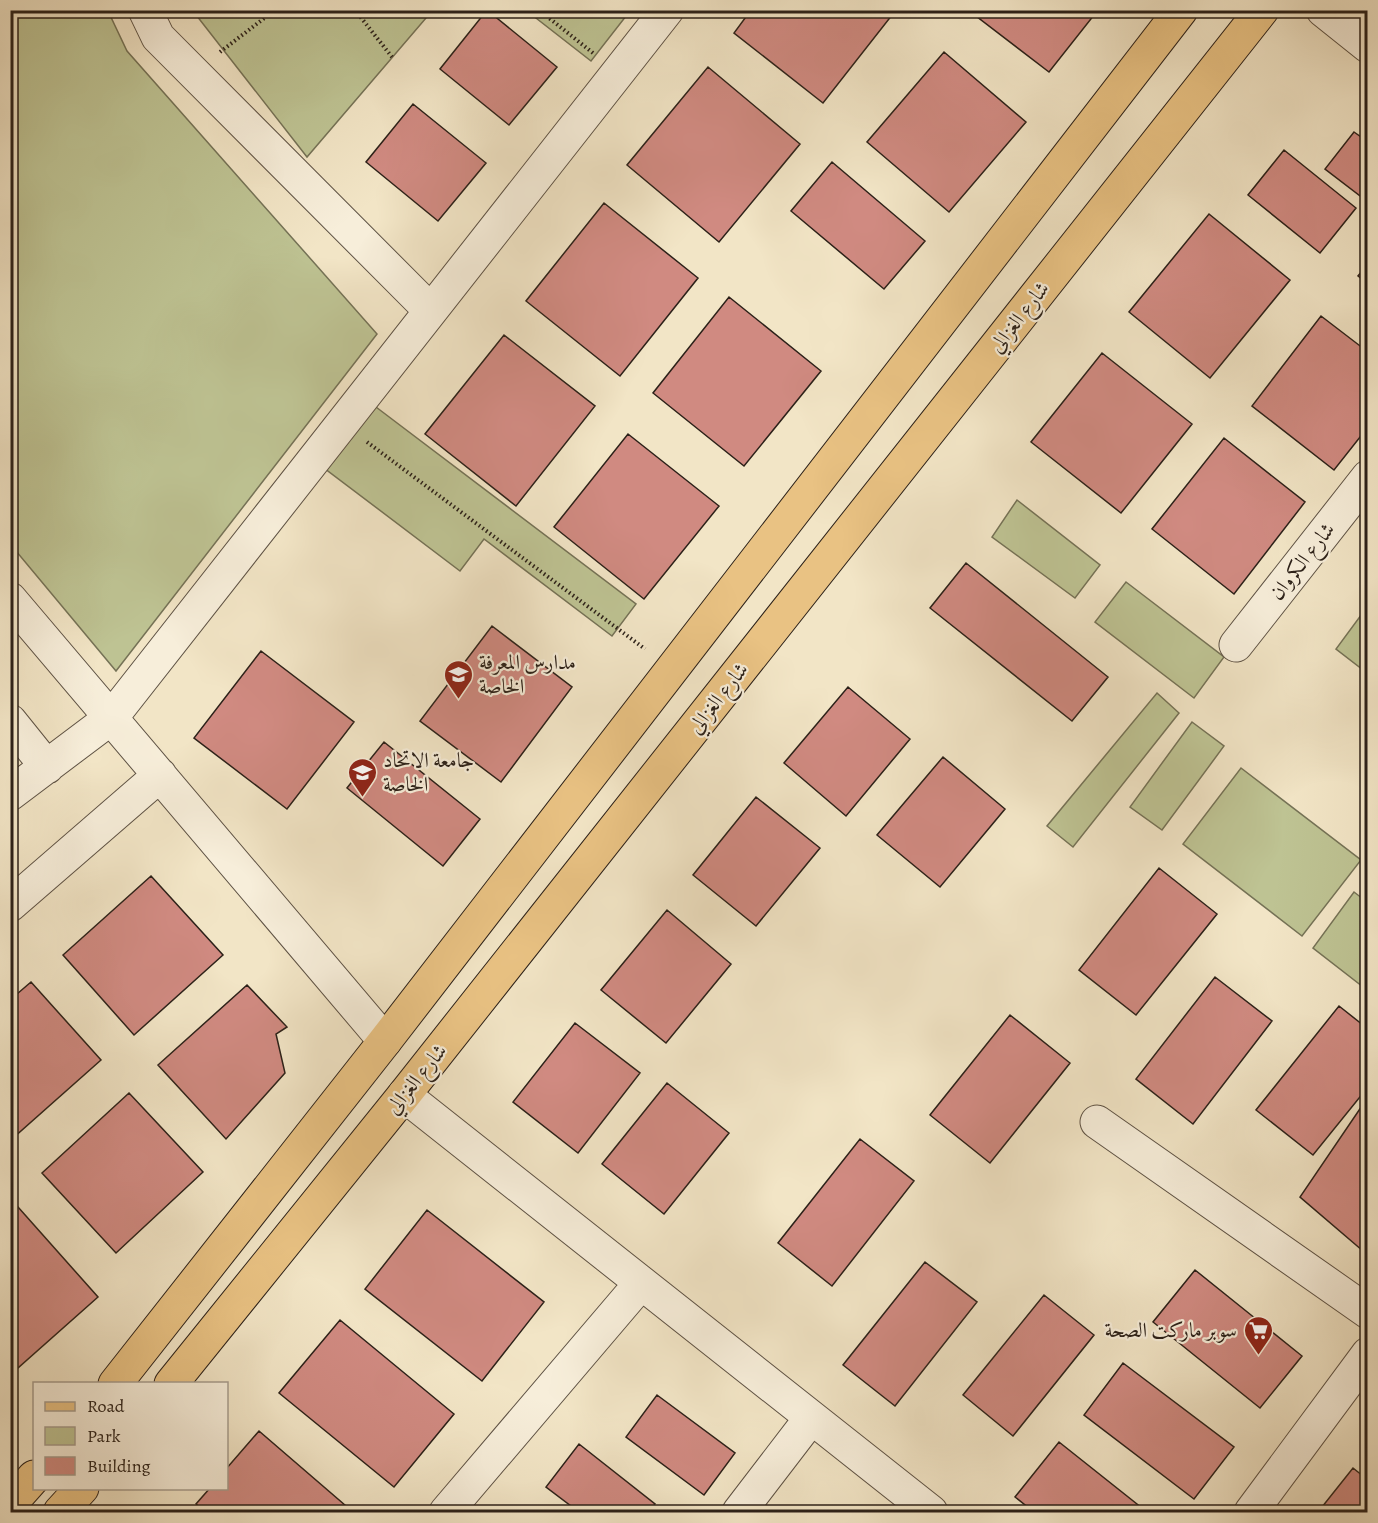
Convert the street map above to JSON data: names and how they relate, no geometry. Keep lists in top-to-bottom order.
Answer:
{
  "streets": {
    "main road": ["شارع الغزالي"],
    "street": ["شارع الكروان"]
  },
  "places": {
    "school or university": ["مدارس المعرفة الخاصة", "جامعة الاتحاد الخاصة"],
    "supermarket": ["سوبر ماركت الصحة"]
  },
  "legend": ["Road", "Park", "Building"]
}
